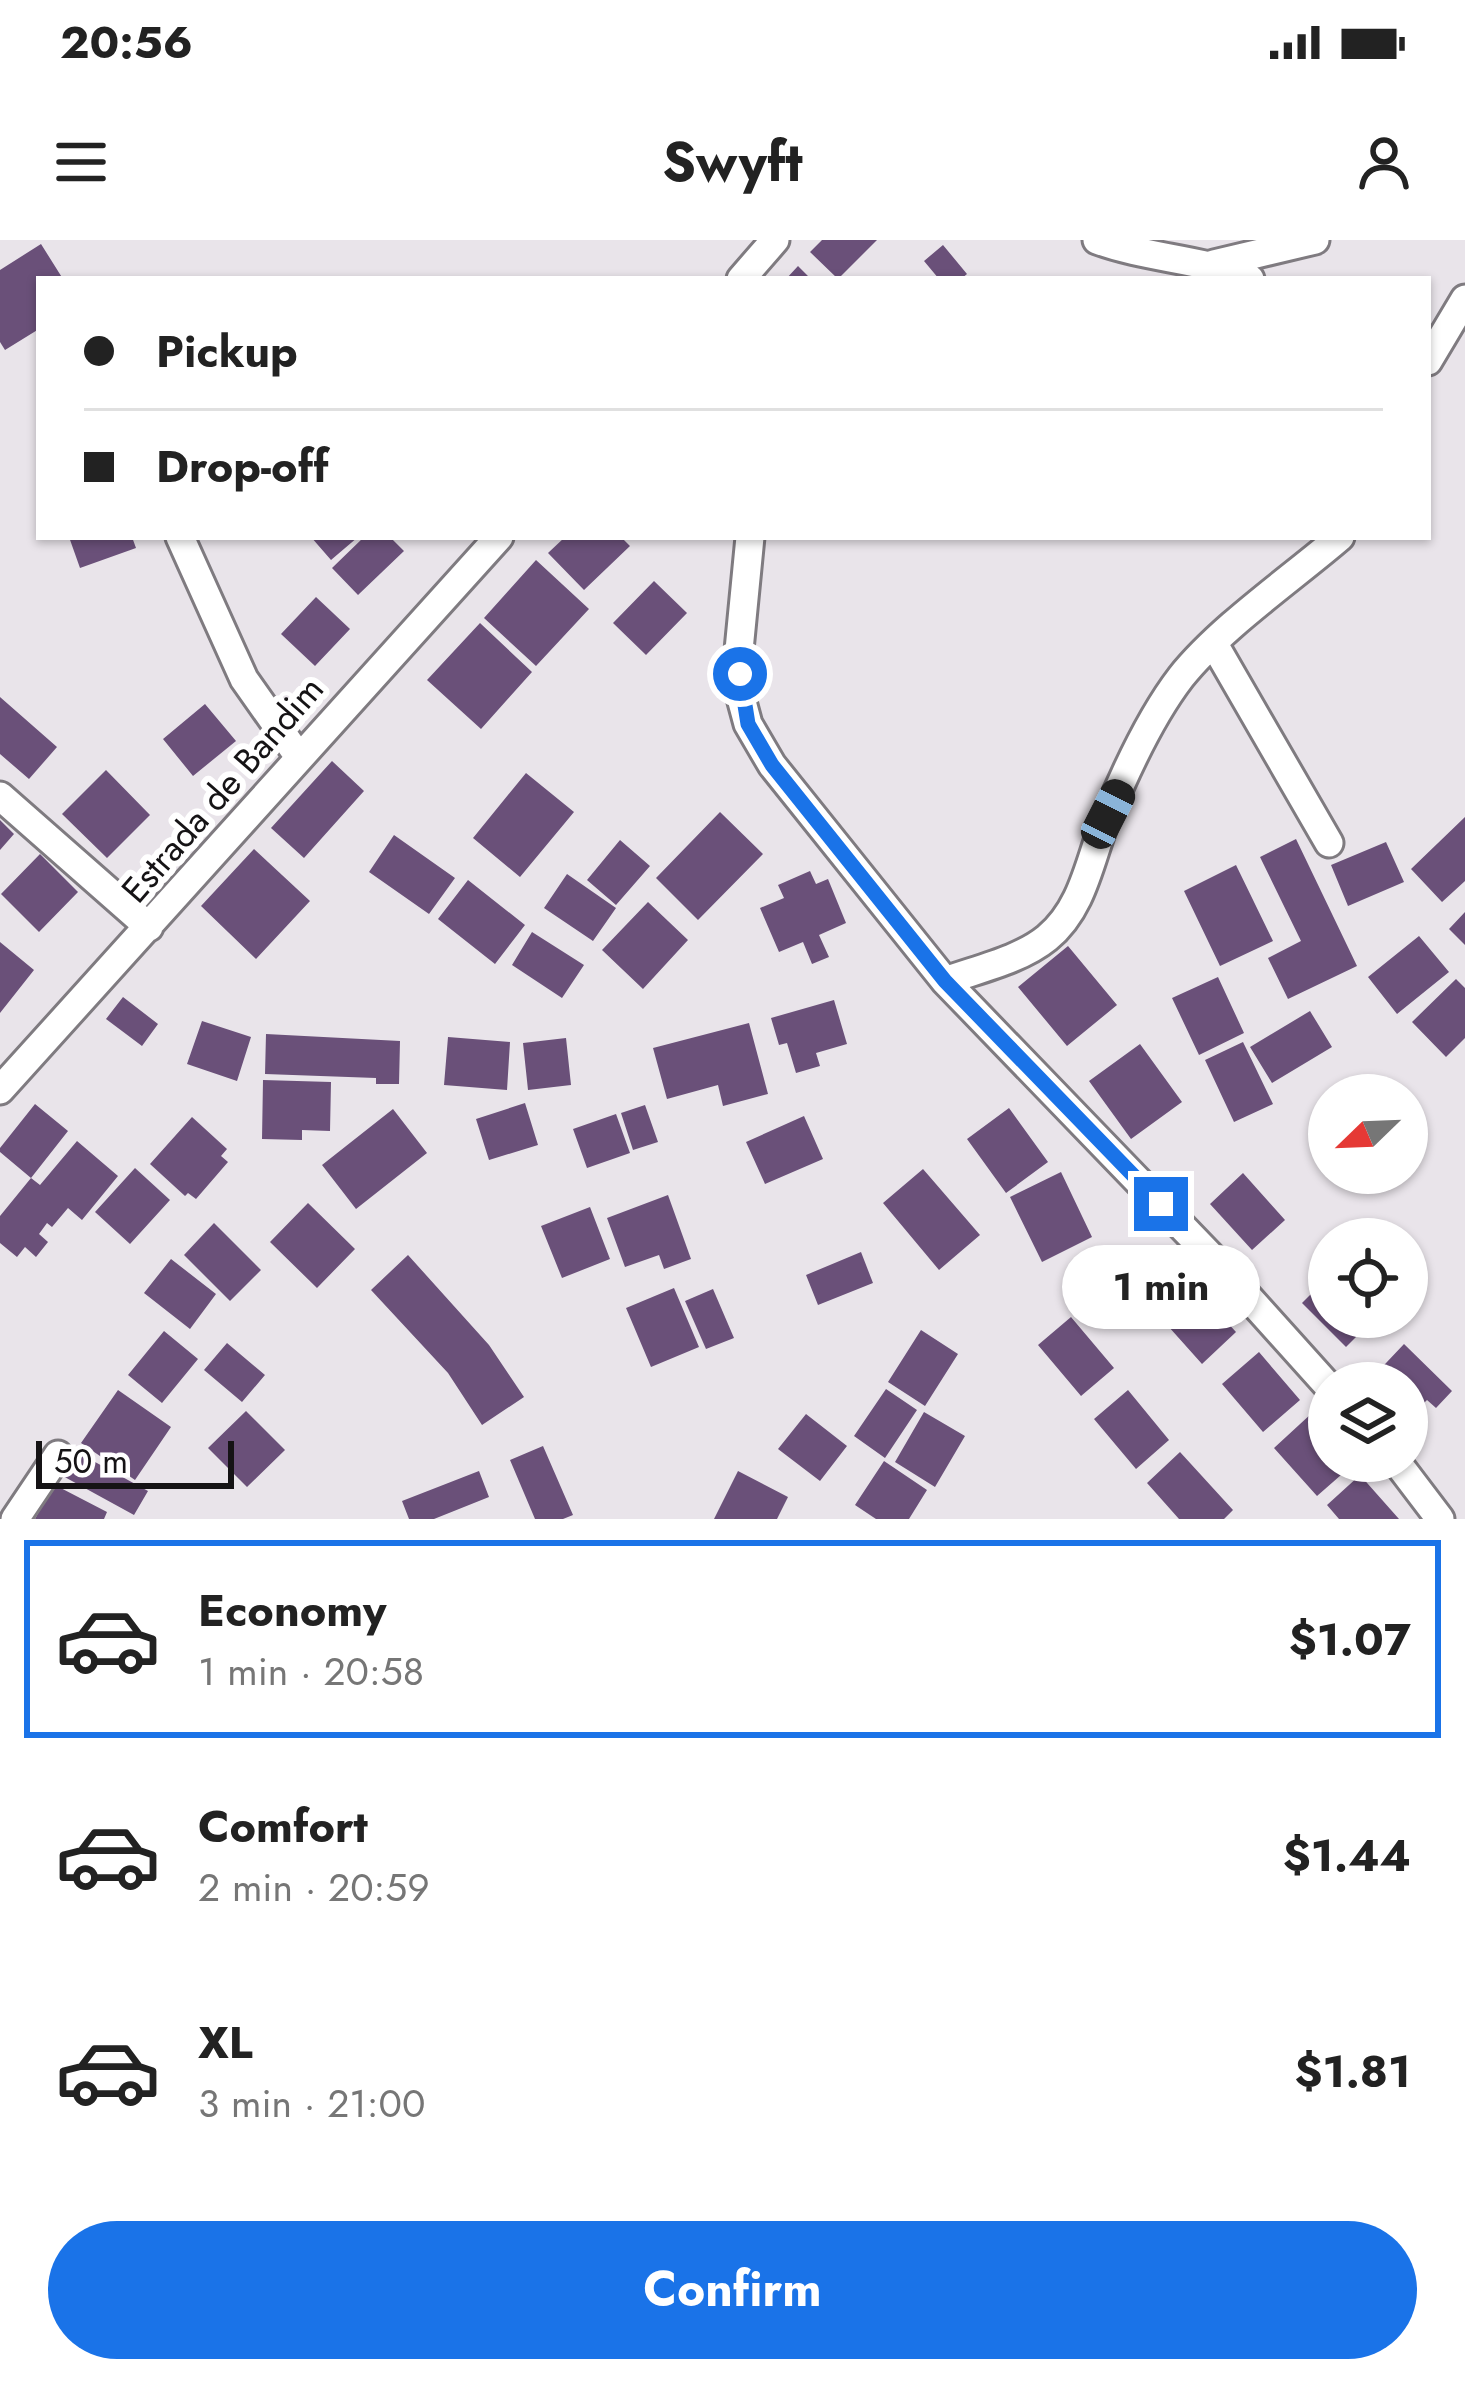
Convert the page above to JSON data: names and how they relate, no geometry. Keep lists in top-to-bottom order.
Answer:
{
  "streets": {
    "street": ["Estrada de Bandim"]
  },
  "scale_bar": "50 m",
  "north": "bottom left",
  "page": {
    "status": "20:56",
    "header": "Swyft",
    "banner": ["Pickup", "Drop-off"],
    "bubble": "1 min",
    "scale": "50 m",
    "list": [
      {
        "name": "Economy",
        "note": "1 min · 20:58",
        "value": "$1.07"
      },
      {
        "name": "Comfort",
        "note": "2 min · 20:59",
        "value": "$1.44"
      },
      {
        "name": "XL",
        "note": "3 min · 21:00",
        "value": "$1.81"
      }
    ],
    "buttons": "Confirm"
  }
}
